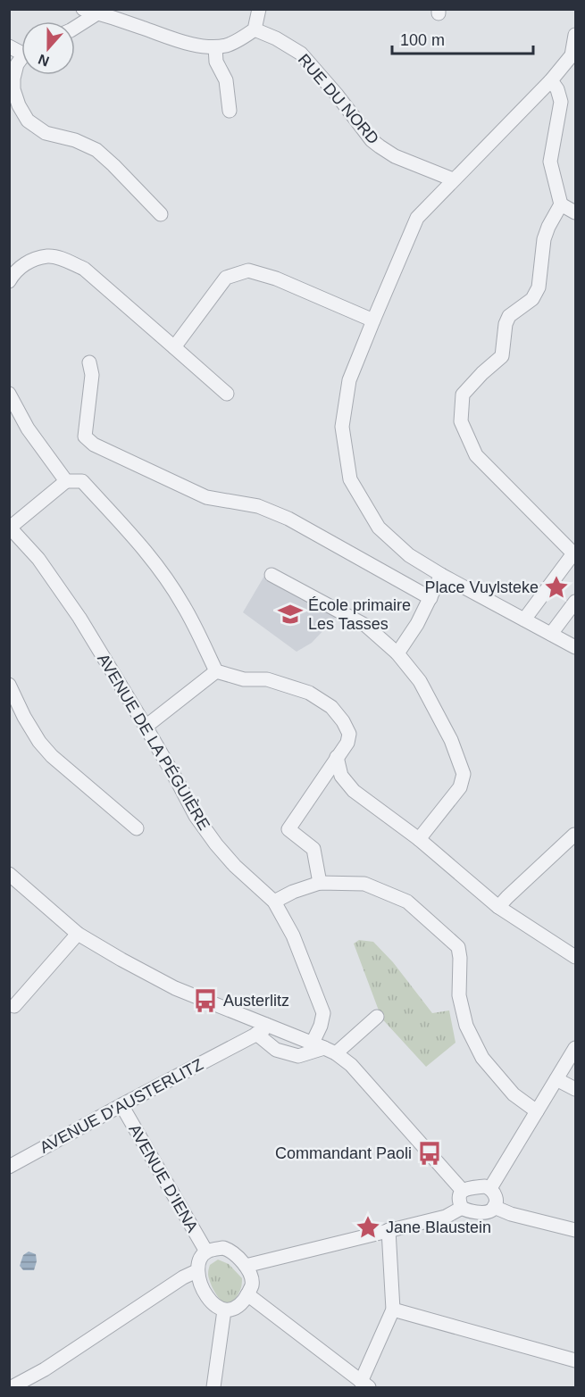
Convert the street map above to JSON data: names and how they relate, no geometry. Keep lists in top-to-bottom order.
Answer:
{
  "streets": {
    "street": [
      "RUE DU NORD",
      "AVENUE DE LA PÉGUIÈRE",
      "AVENUE D'AUSTERLITZ",
      "AVENUE D'IENA"
    ]
  },
  "crossings": [
    ["AVENUE D'AUSTERLITZ", "AVENUE D'IENA"]
  ],
  "places": {
    "place": ["Place Vuylsteke", "Jane Blaustein"],
    "school or university": ["École primaire Les Tasses"],
    "bus stop": ["Austerlitz", "Commandant Paoli"]
  },
  "scale_bar": "100 m",
  "north": "bottom"
}
